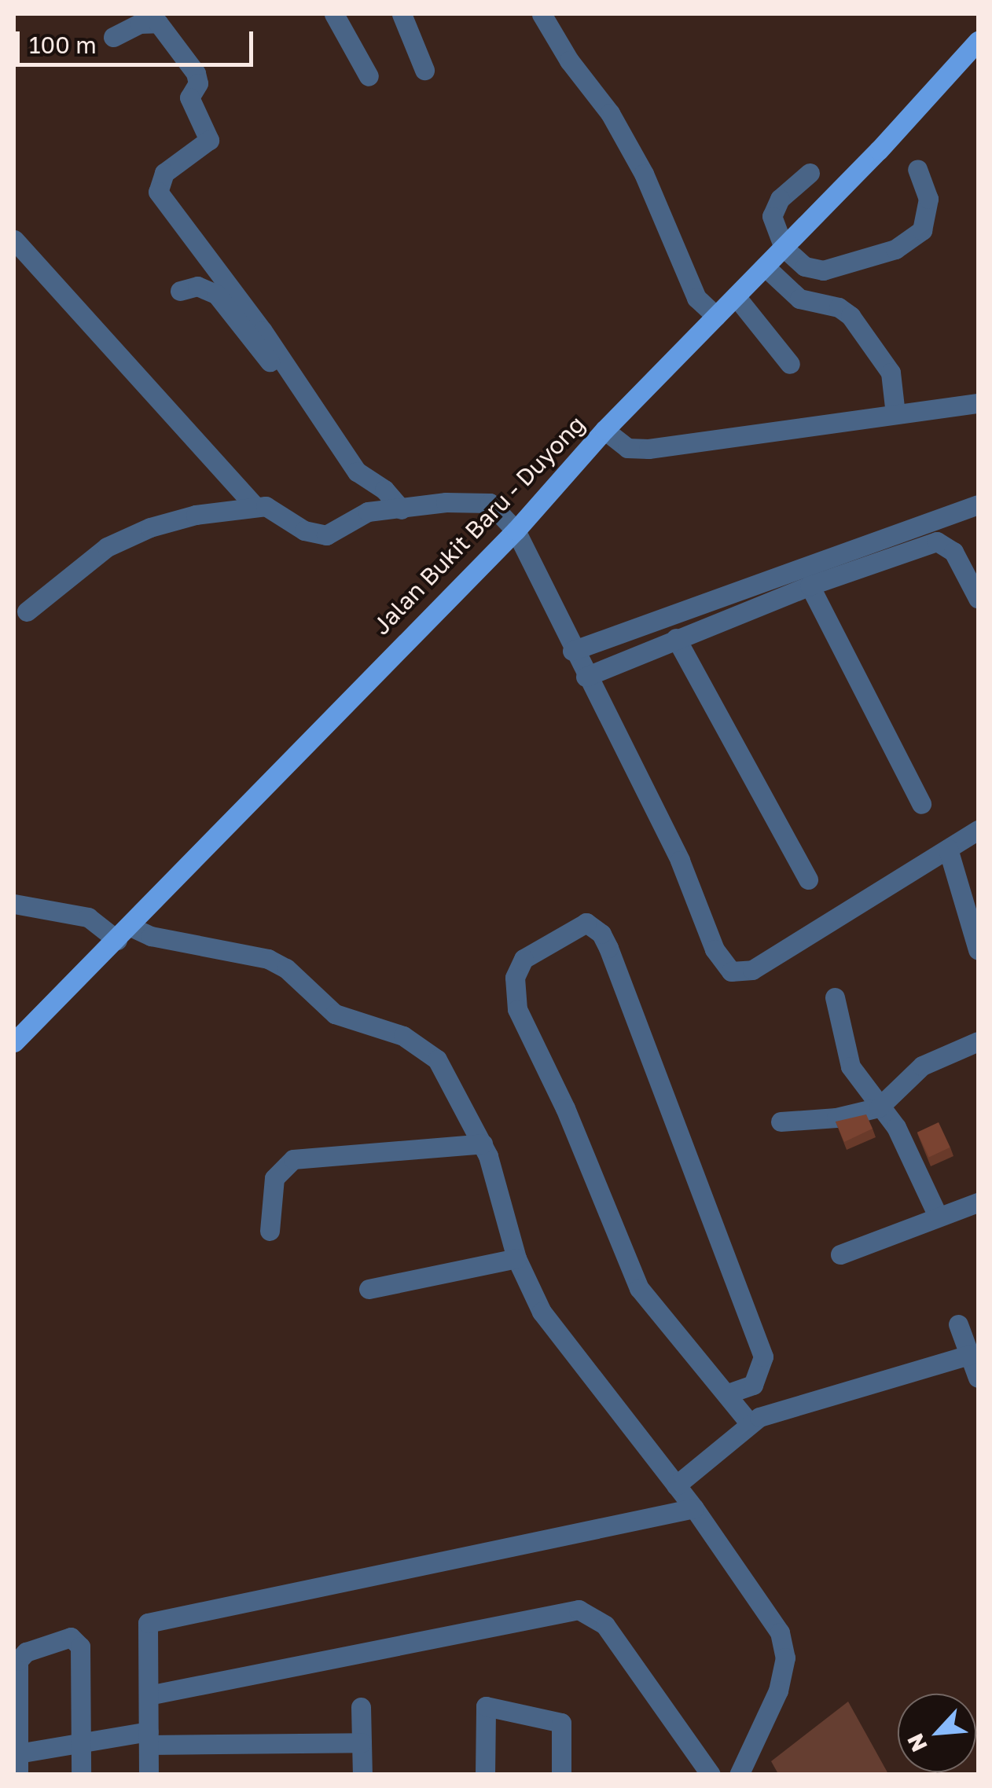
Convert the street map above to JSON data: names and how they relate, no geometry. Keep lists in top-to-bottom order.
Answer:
{
  "streets": {
    "main road": ["Jalan Bukit Baru - Duyong"]
  },
  "scale_bar": "100 m",
  "north": "bottom left"
}
